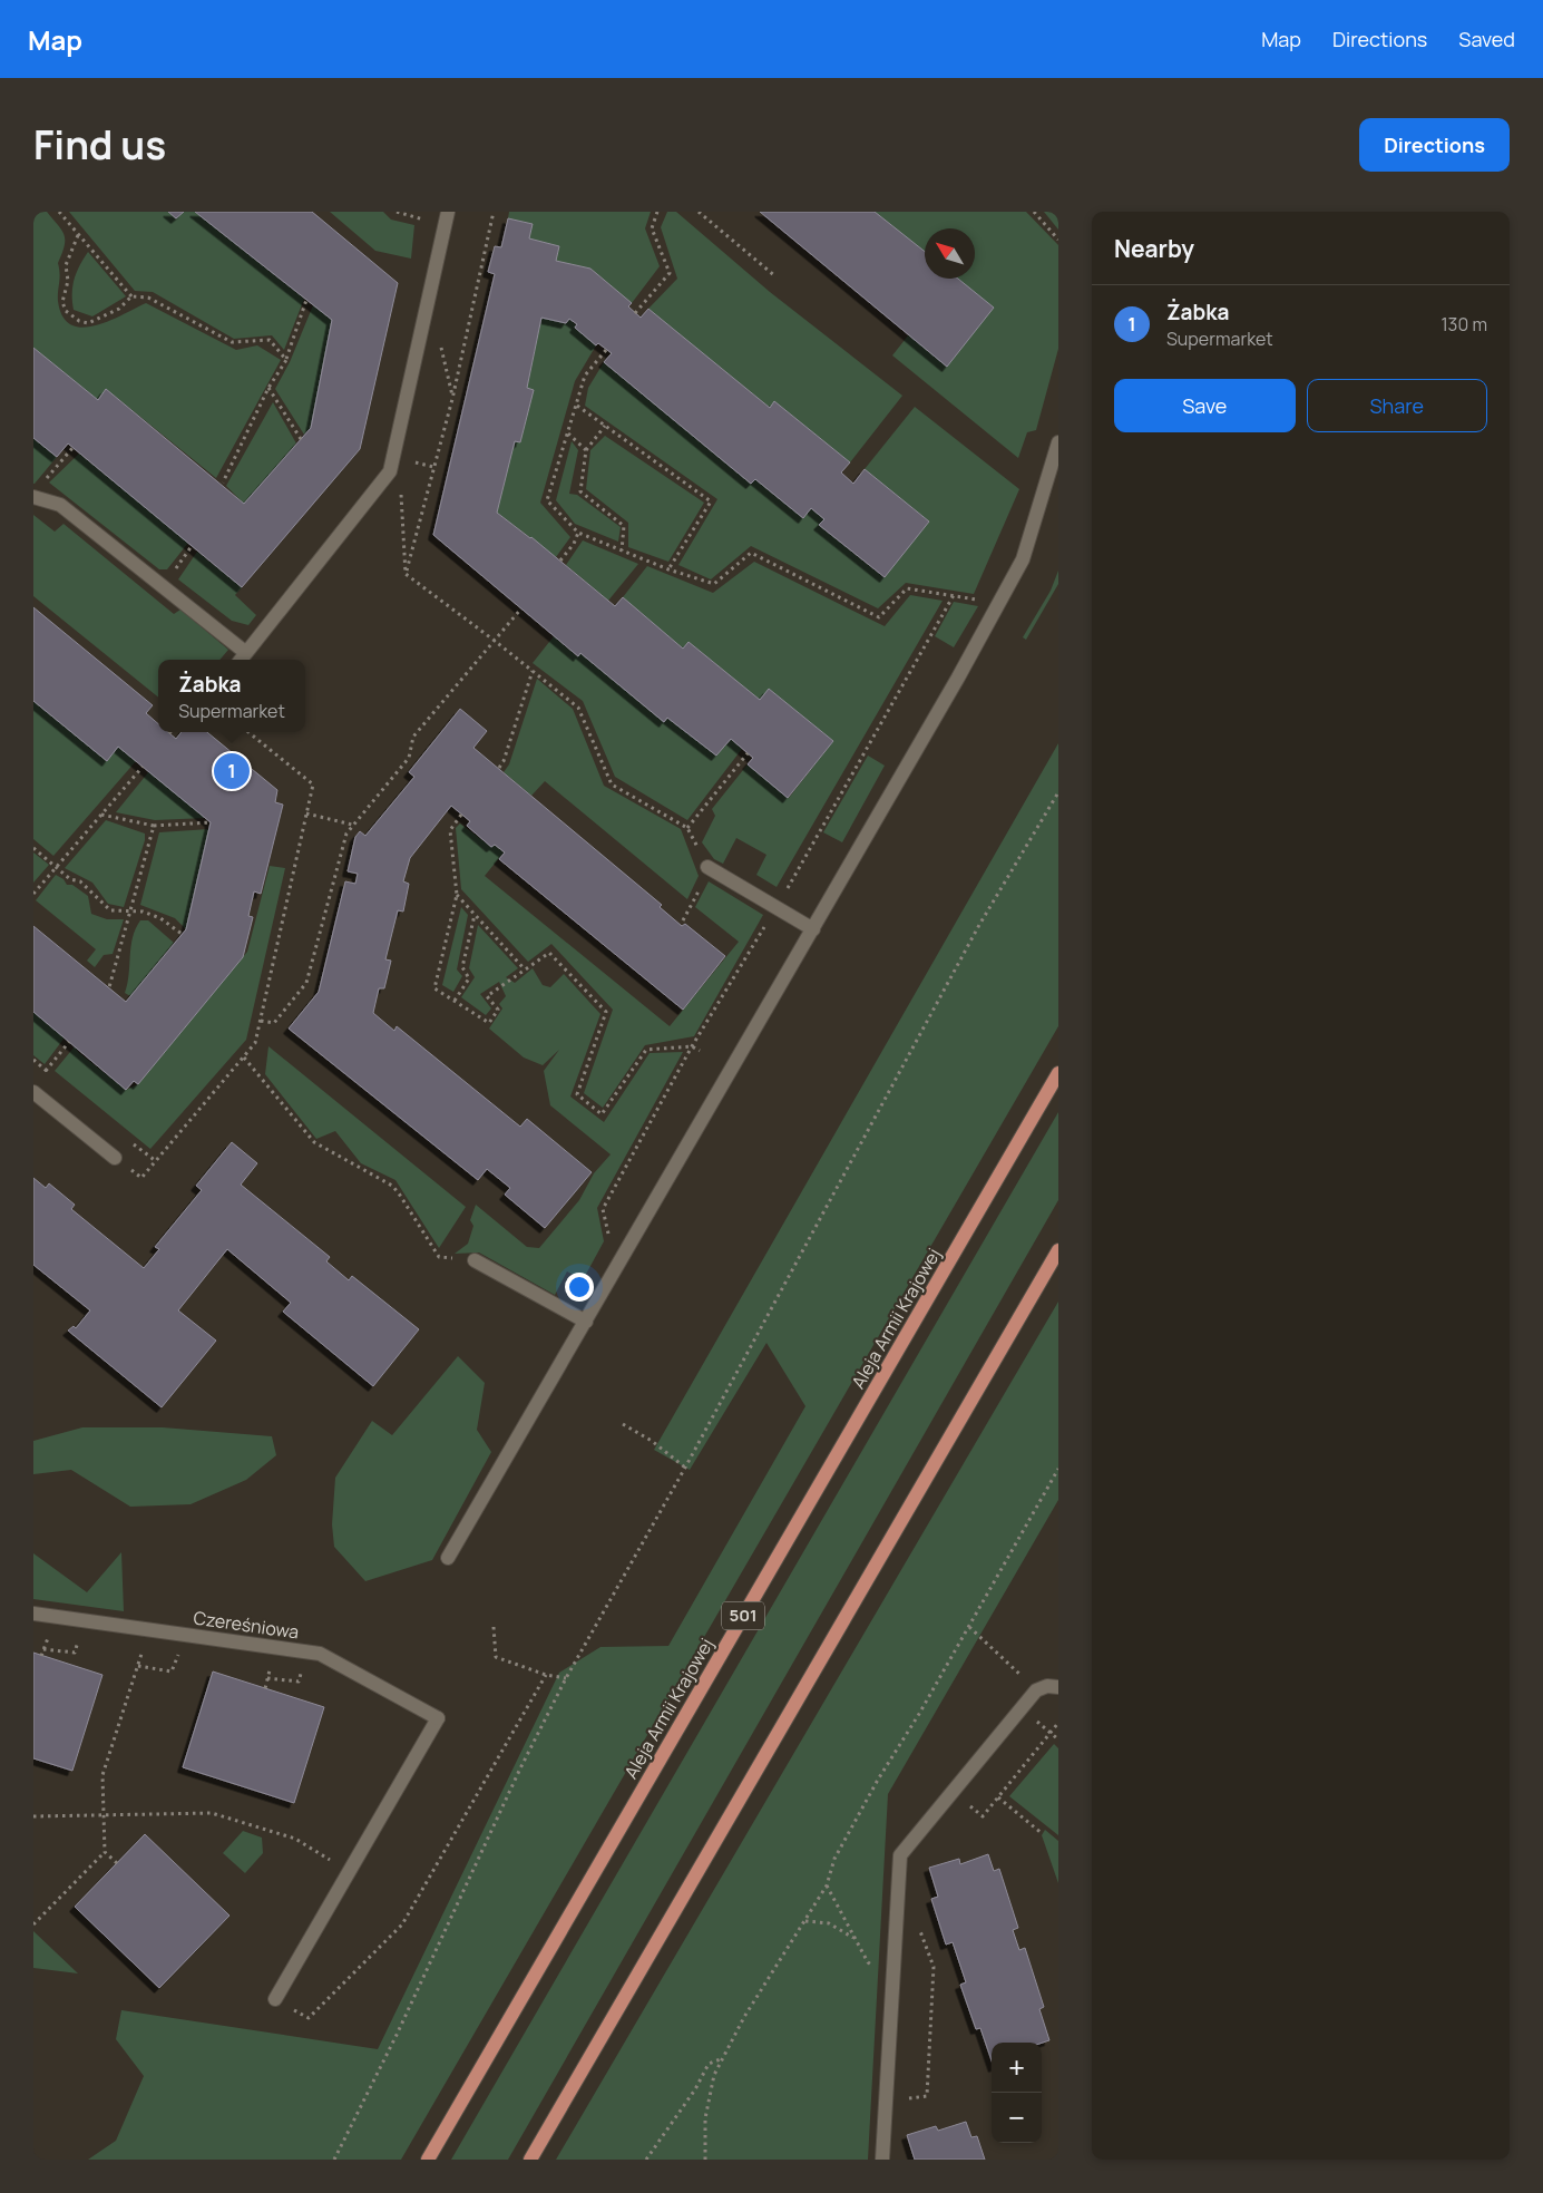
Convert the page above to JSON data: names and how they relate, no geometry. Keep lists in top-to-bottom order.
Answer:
{
  "streets": {
    "main road": ["Aleja Armii Krajowej", "501"],
    "street": ["Czereśniowa"]
  },
  "north": "top left",
  "page": {
    "header": "Map",
    "nav": ["Map", "Directions", "Saved"],
    "title": "Find us",
    "buttons": [
      "Directions",
      ["Save", "Share"]
    ],
    "heading": "Nearby",
    "list": [
      {
        "mark": "1",
        "name": "Żabka",
        "note": "Supermarket",
        "value": "130 m"
      }
    ],
    "popup": ["Żabka", "Supermarket"],
    "pins": "1",
    "map_buttons": ["+", "−"]
  }
}
